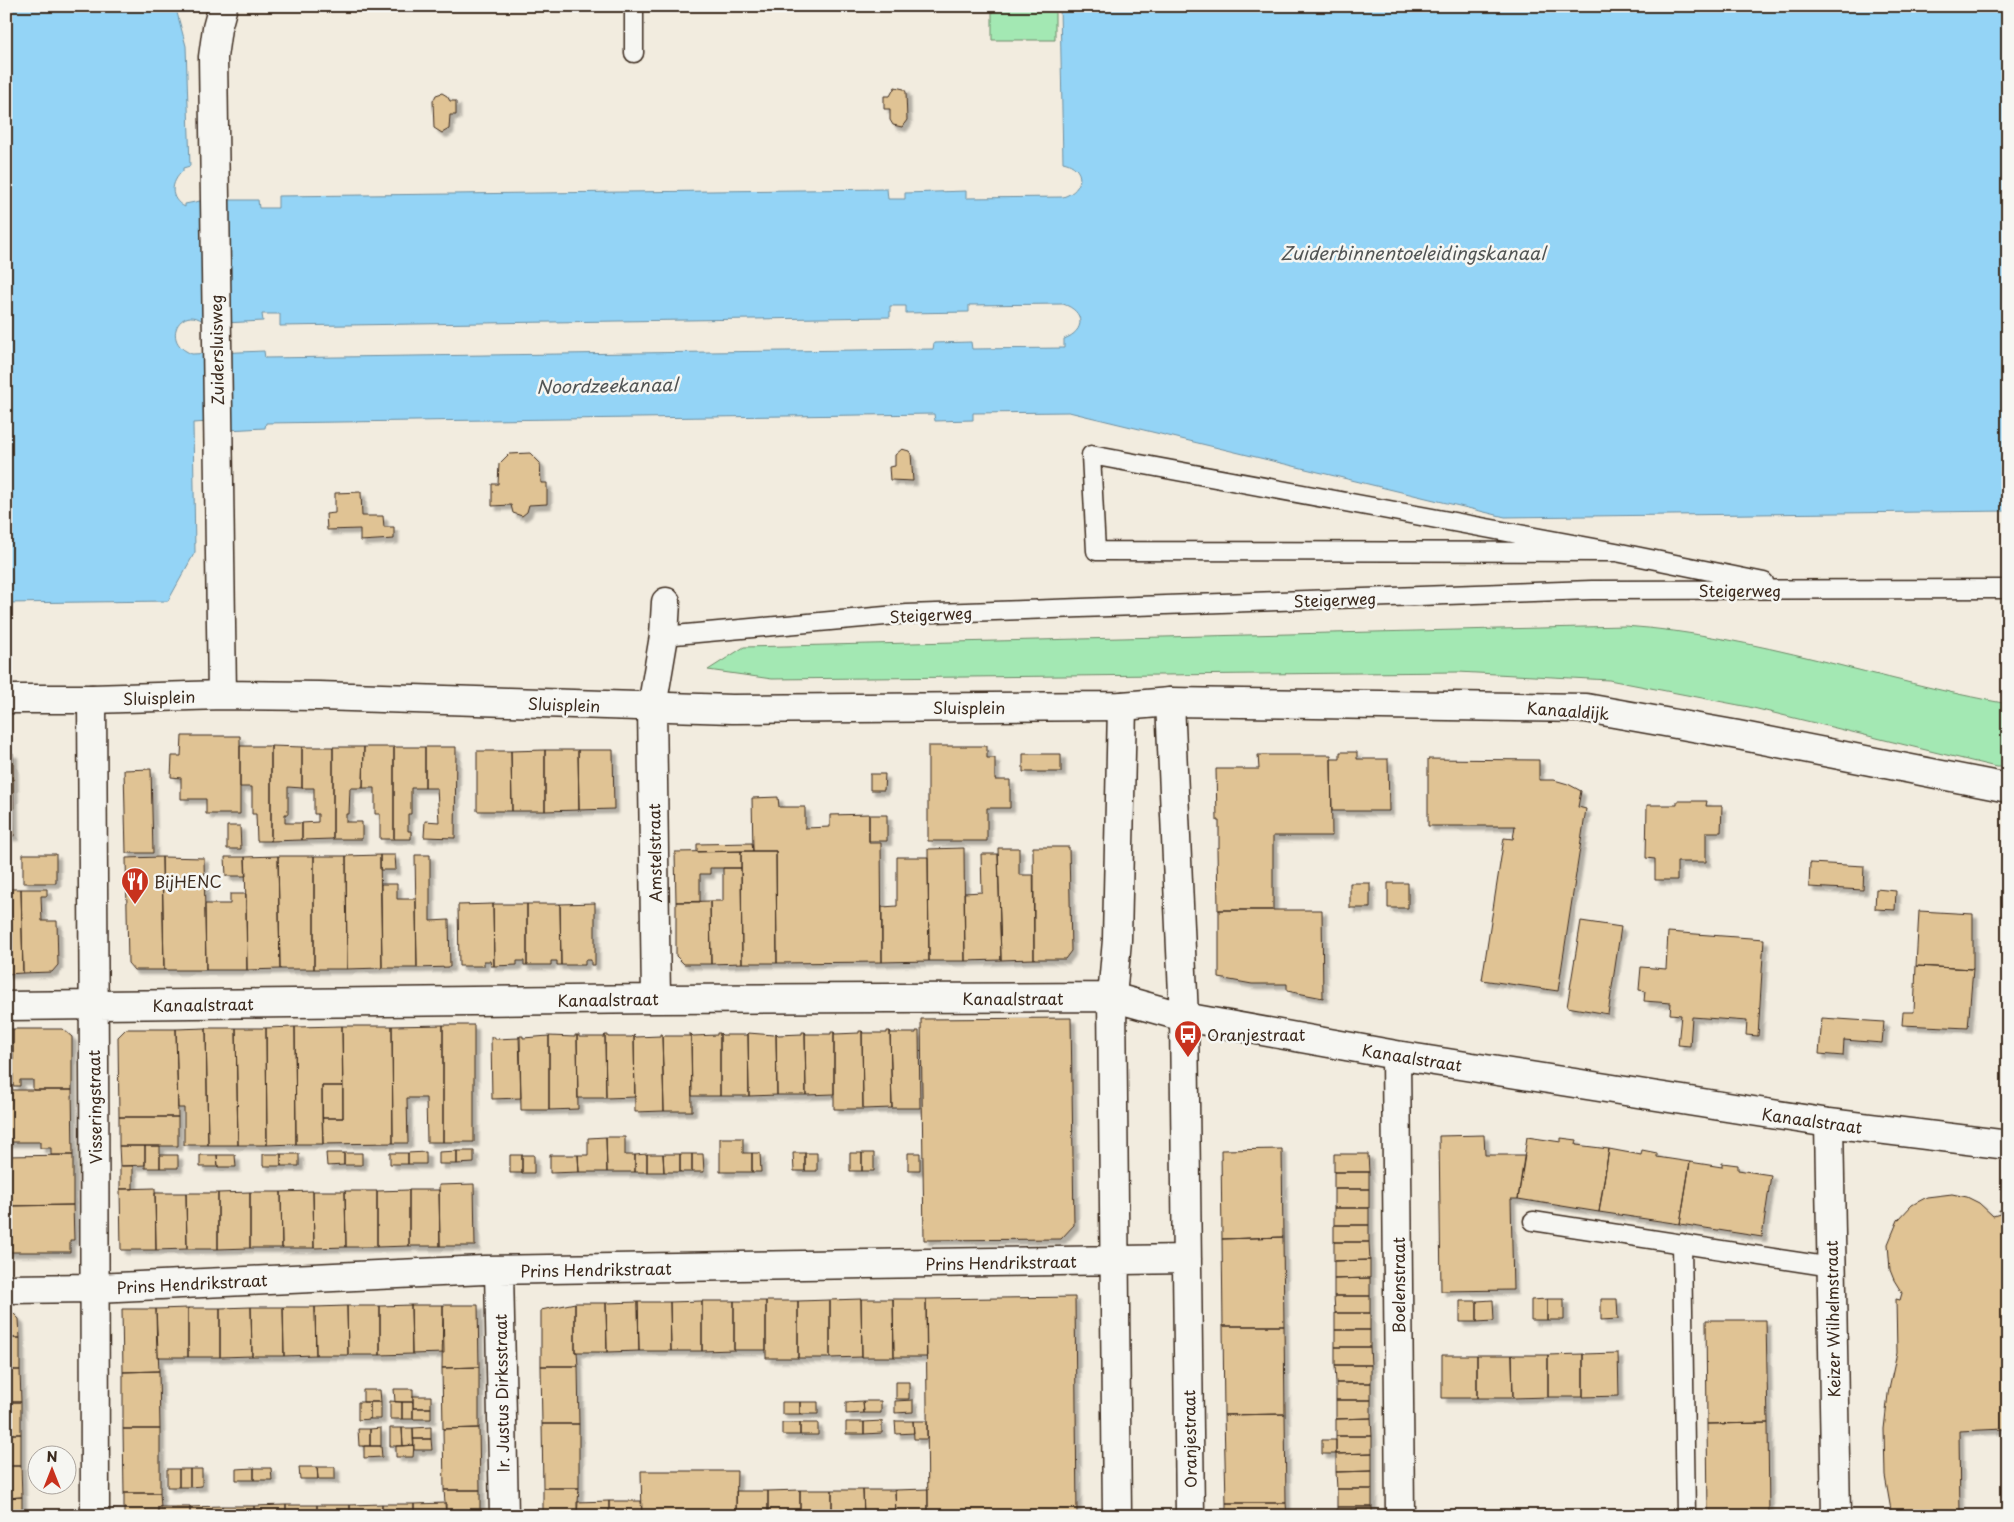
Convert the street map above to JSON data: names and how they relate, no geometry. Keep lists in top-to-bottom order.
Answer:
{
  "streets": {
    "street": [
      "Zuidersluisweg",
      "Sluisplein",
      "Kanaaldijk",
      "Amstelstraat",
      "Kanaalstraat",
      "Visseringstraat",
      "Prins Hendrikstraat",
      "Boelenstraat",
      "Keizer Wilhelmstraat",
      "Ir. Justus Dirksstraat",
      "Oranjestraat"
    ],
    "lane": ["Steigerweg"]
  },
  "crossings": [
    ["Zuidersluisweg", "Sluisplein"],
    ["Steigerweg", "Amstelstraat"],
    ["Sluisplein", "Kanaaldijk"],
    ["Sluisplein", "Amstelstraat"],
    ["Sluisplein", "Visseringstraat"],
    ["Kanaaldijk", "Oranjestraat"],
    ["Amstelstraat", "Kanaalstraat"],
    ["Kanaalstraat", "Visseringstraat"],
    ["Kanaalstraat", "Boelenstraat"],
    ["Kanaalstraat", "Keizer Wilhelmstraat"],
    ["Kanaalstraat", "Oranjestraat"],
    ["Visseringstraat", "Prins Hendrikstraat"],
    ["Prins Hendrikstraat", "Ir. Justus Dirksstraat"],
    ["Prins Hendrikstraat", "Oranjestraat"]
  ],
  "water": ["Zuiderbinnentoeleidingskanaal", "Noordzeekanaal"],
  "places": {
    "restaurant": ["BijHENC"],
    "bus stop": ["Oranjestraat"]
  },
  "north": "top"
}
